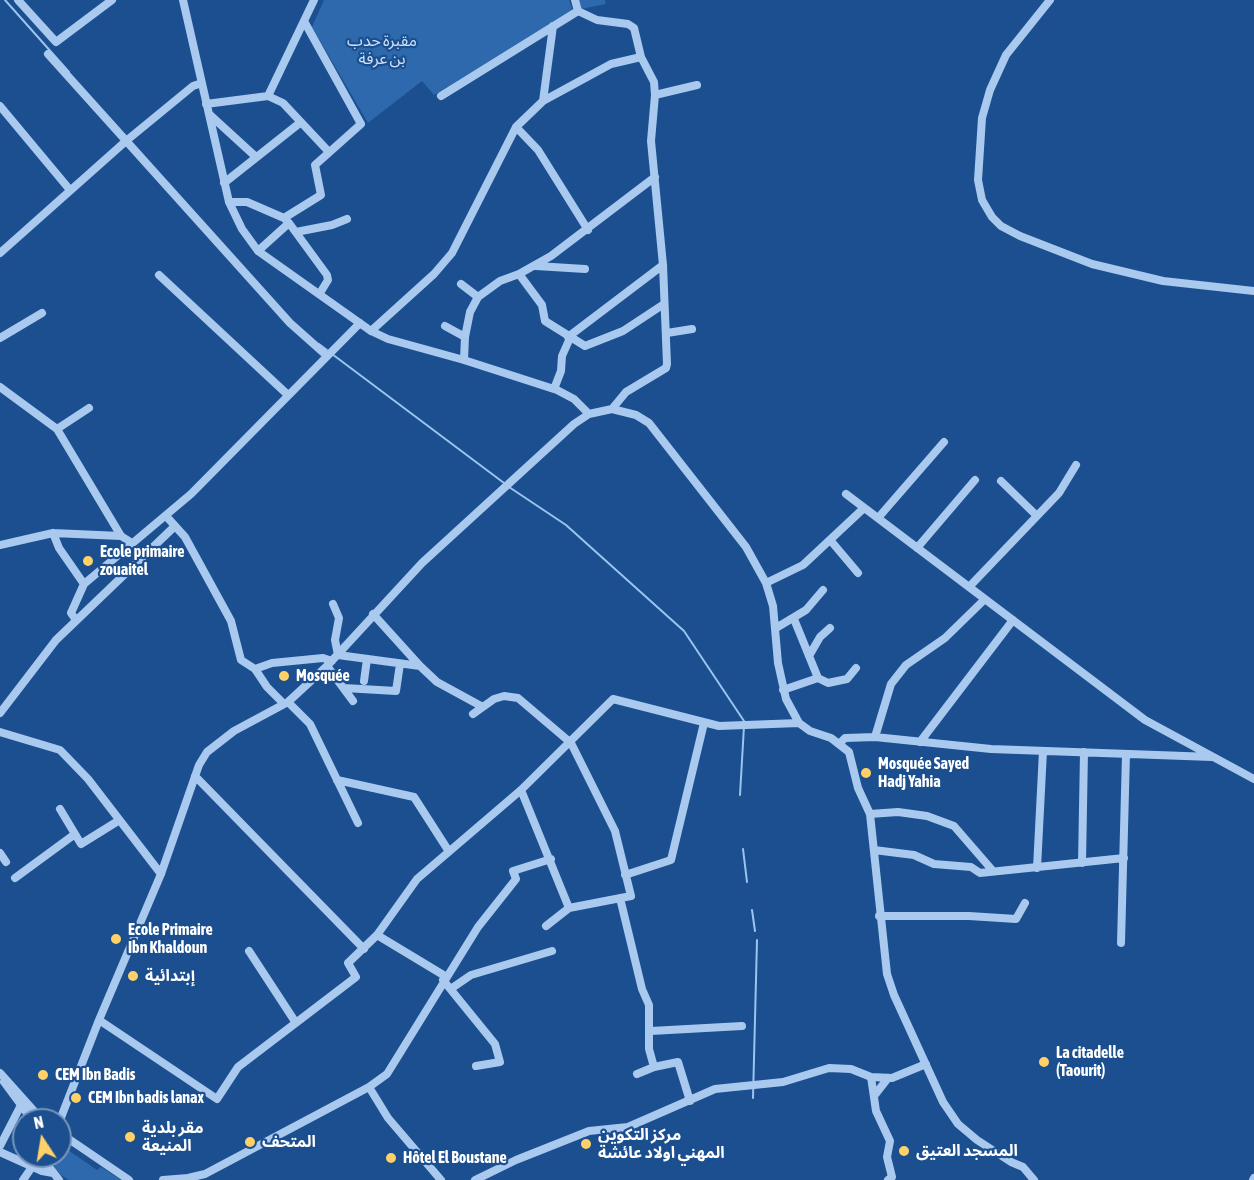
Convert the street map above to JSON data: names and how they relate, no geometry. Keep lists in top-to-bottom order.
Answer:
{
  "parks": ["مقبرة حدب بن عرفة"],
  "places": [
    "Ecole primaire zouaitel",
    "Mosquée",
    "Mosquée Sayed Hadj Yahia",
    "Ecole Primaire Ibn Khaldoun",
    "إبتدائية",
    "La citadelle (Taourit)",
    "CEM Ibn Badis",
    "CEM Ibn badis lanax",
    "مقر بلدية المنيعة",
    "المتحف",
    "مركز التكوين المهني اولاد عائشة",
    "المسجد العتيق",
    "Hôtel El Boustane"
  ],
  "north": "top"
}
